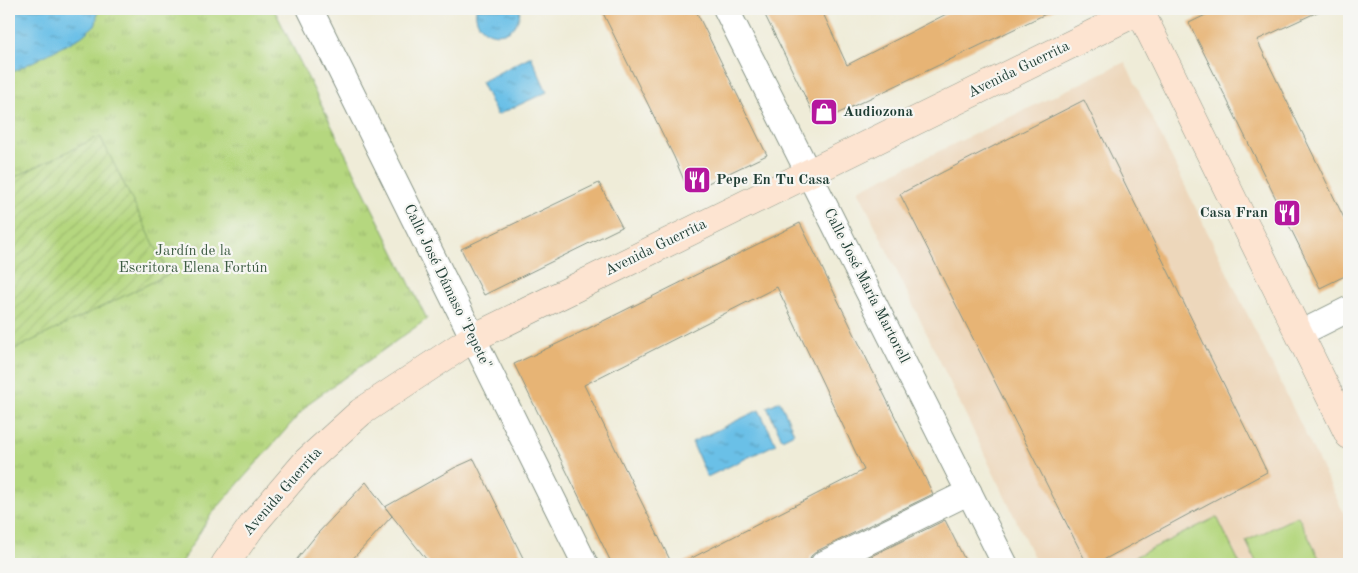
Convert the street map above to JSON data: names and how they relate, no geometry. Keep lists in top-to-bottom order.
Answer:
{
  "streets": {
    "street": ["Avenida Guerrita", "Calle José María Martorell", "Calle José Dámaso \"Pepete\""]
  },
  "crossings": [
    ["Avenida Guerrita", "Calle José María Martorell"],
    ["Avenida Guerrita", "Calle José Dámaso \"Pepete\""]
  ],
  "parks": ["Jardín de la Escritora Elena Fortún"],
  "places": {
    "shop": ["Audiozona"],
    "restaurant": ["Pepe En Tu Casa", "Casa Fran"]
  }
}
